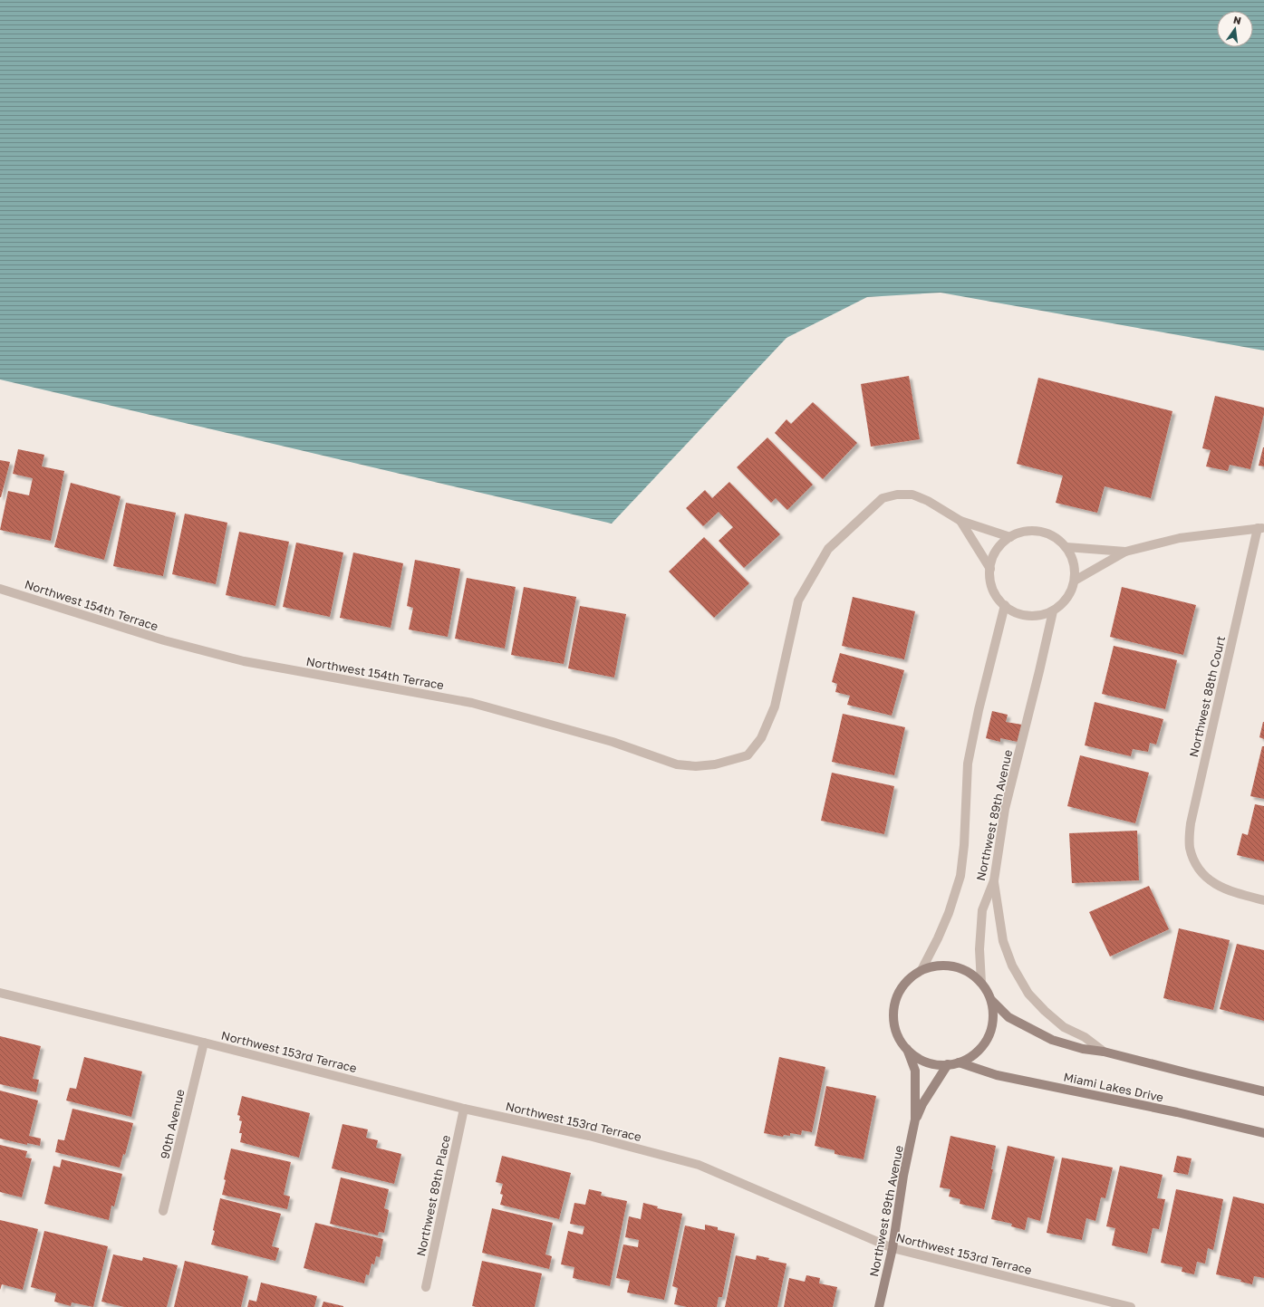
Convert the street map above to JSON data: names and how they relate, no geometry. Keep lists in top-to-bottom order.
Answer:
{
  "streets": {
    "street": [
      "Northwest 154th Terrace",
      "Northwest 88th Court",
      "Northwest 89th Avenue",
      "Northwest 153rd Terrace",
      "Miami Lakes Drive",
      "90th Avenue",
      "Northwest 89th Place"
    ]
  },
  "crossings": [
    ["Northwest 89th Avenue", "Northwest 153rd Terrace"],
    ["Northwest 89th Avenue", "Miami Lakes Drive"],
    ["Northwest 153rd Terrace", "90th Avenue"],
    ["Northwest 153rd Terrace", "Northwest 89th Place"]
  ],
  "north": "top"
}
